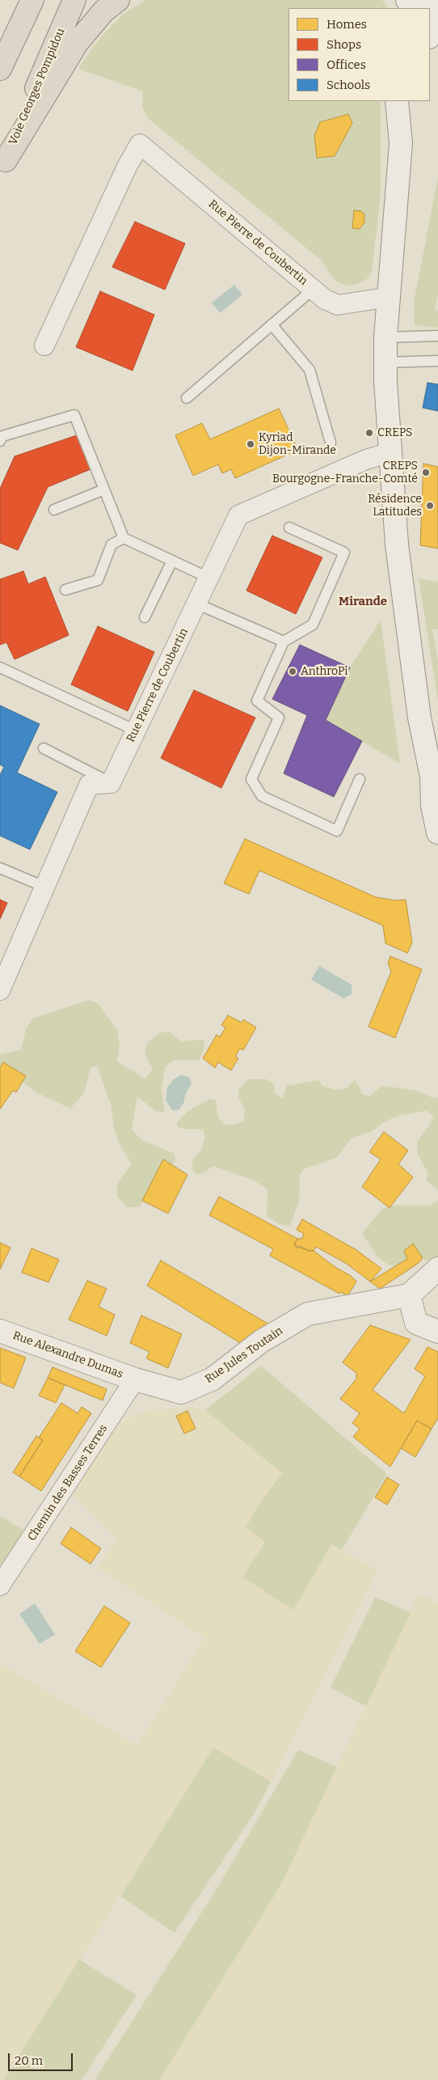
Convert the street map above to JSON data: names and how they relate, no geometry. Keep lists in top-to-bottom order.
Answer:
{
  "streets": {
    "highway": ["Voie Georges Pompidou"],
    "main road": ["Rue Alexandre Dumas", "Rue Jules Toutain"],
    "street": ["Rue Pierre de Coubertin", "Chemin des Basses Terres"]
  },
  "crossings": [
    ["Rue Alexandre Dumas", "Rue Jules Toutain"],
    ["Rue Alexandre Dumas", "Chemin des Basses Terres"],
    ["Rue Jules Toutain", "Chemin des Basses Terres"]
  ],
  "districts": ["Mirande"],
  "places": [
    "CREPS",
    "Kyriad Dijon-Mirande",
    "CREPS Bourgogne-Franche-Comté",
    "Résidence Latitudes",
    "AnthroPi"
  ],
  "legend": [
    "Homes",
    "Shops",
    "Offices",
    "Schools"
  ],
  "scale_bar": "20 m"
}
